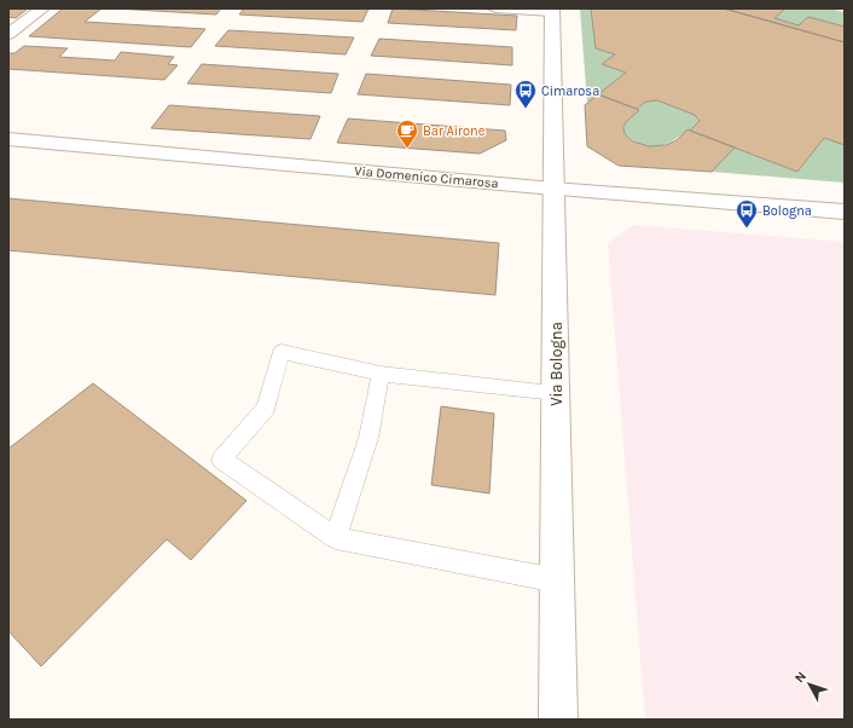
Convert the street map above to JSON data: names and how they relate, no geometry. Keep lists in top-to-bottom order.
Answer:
{
  "streets": {
    "street": ["Via Domenico Cimarosa", "Via Bologna"]
  },
  "crossings": [
    ["Via Domenico Cimarosa", "Via Bologna"]
  ],
  "places": {
    "bus stop": ["Cimarosa", "Bologna"],
    "cafe": ["Bar Airone"]
  },
  "north": "top left"
}
